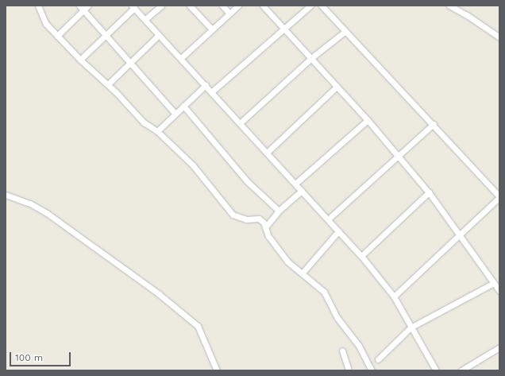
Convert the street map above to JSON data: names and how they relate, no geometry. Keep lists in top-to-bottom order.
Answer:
{
  "scale_bar": "100 m"
}
